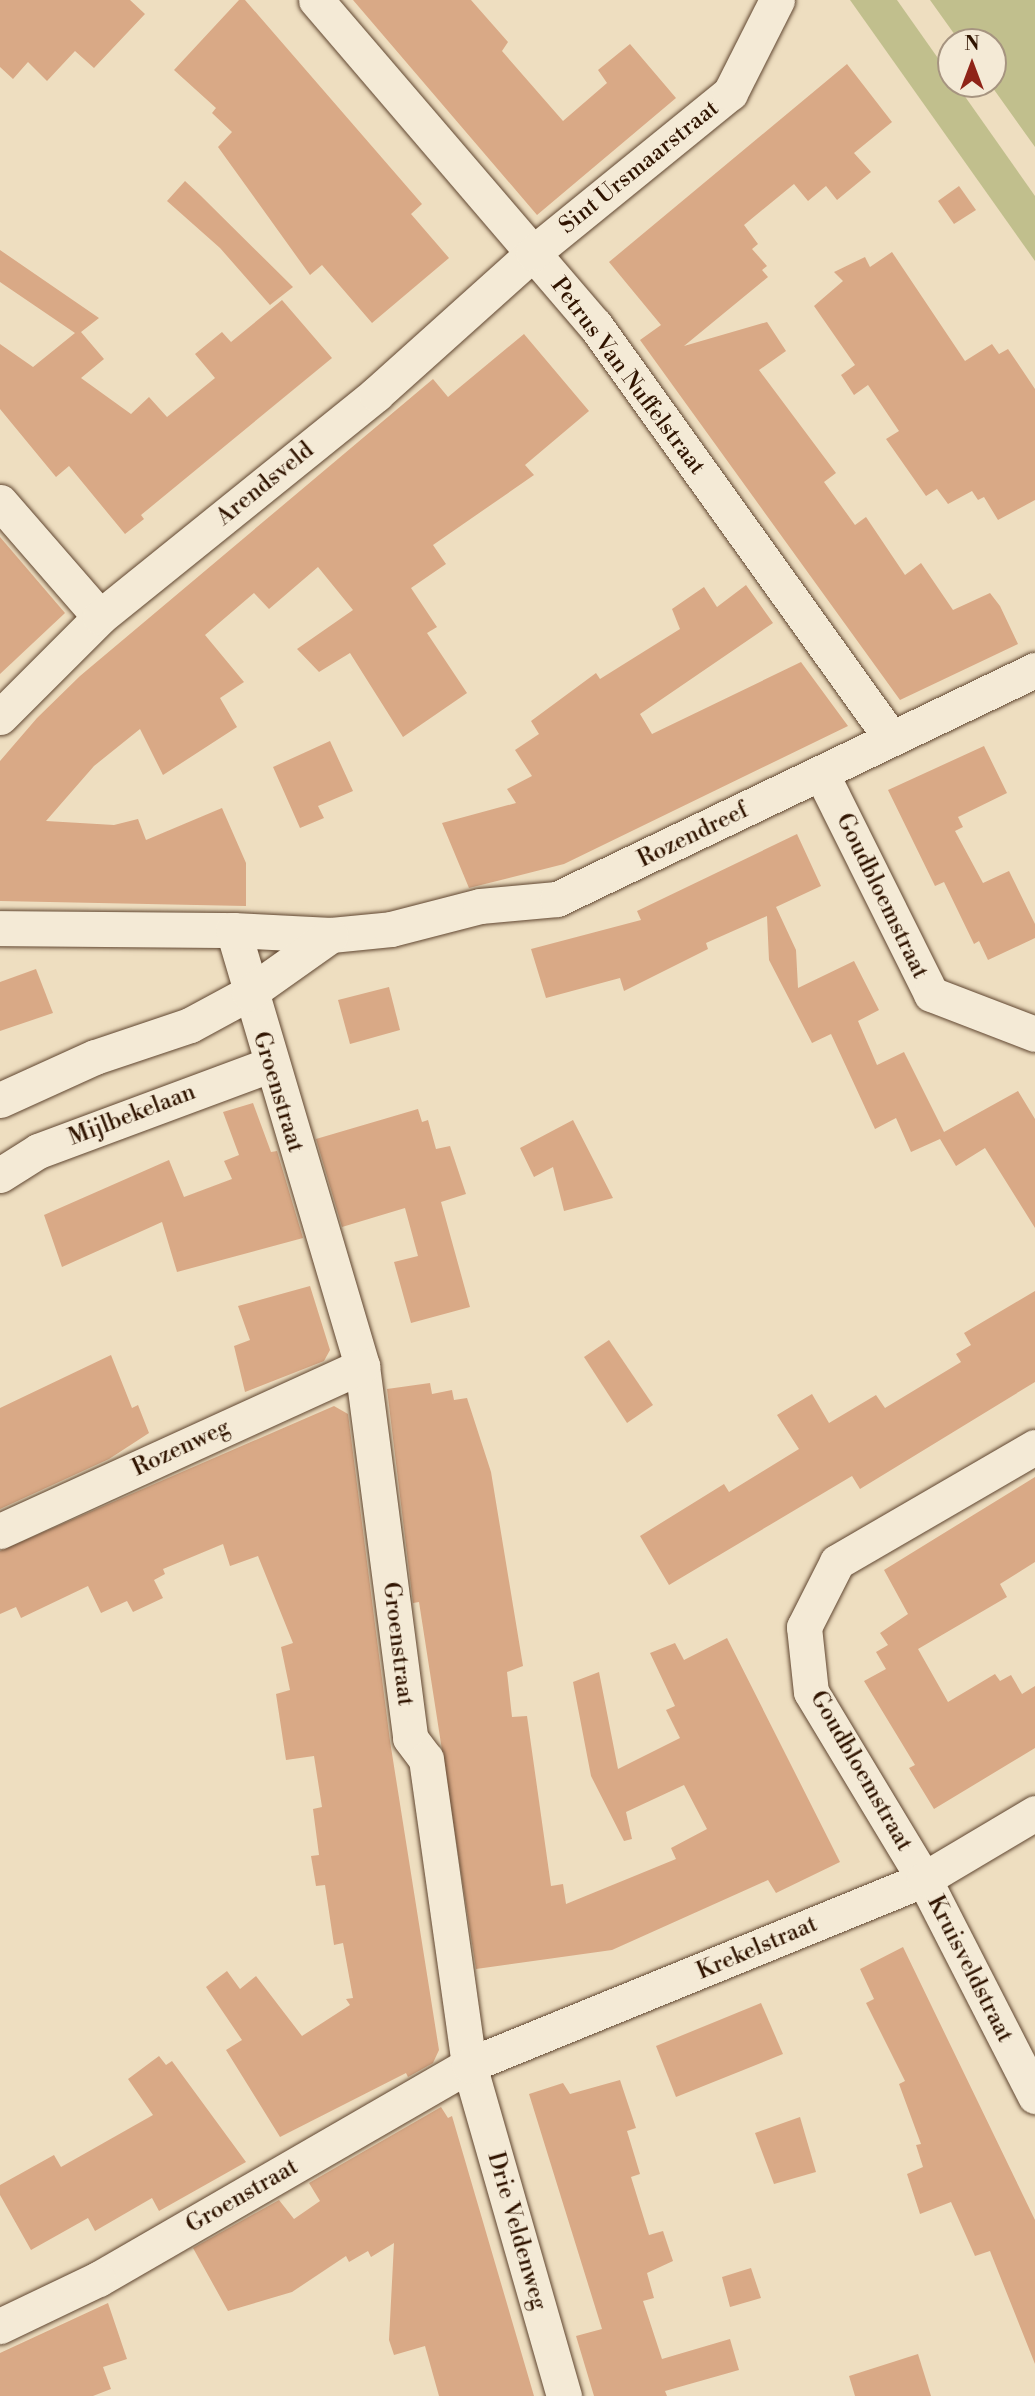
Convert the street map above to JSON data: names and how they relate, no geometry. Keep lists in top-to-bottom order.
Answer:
{
  "streets": {
    "street": [
      "Sint Ursmaarstraat",
      "Petrus Van Nuffelstraat",
      "Arendsveld",
      "Rozendreef",
      "Goudbloemstraat",
      "Groenstraat",
      "Mijlbekelaan",
      "Rozenweg",
      "Krekelstraat",
      "Kruisveldstraat",
      "Drie Veldenweg"
    ]
  },
  "crossings": [
    ["Sint Ursmaarstraat", "Petrus Van Nuffelstraat"],
    ["Sint Ursmaarstraat", "Arendsveld"],
    ["Petrus Van Nuffelstraat", "Arendsveld"],
    ["Petrus Van Nuffelstraat", "Rozendreef"],
    ["Rozendreef", "Goudbloemstraat"],
    ["Rozendreef", "Groenstraat"],
    ["Goudbloemstraat", "Krekelstraat"],
    ["Goudbloemstraat", "Kruisveldstraat"],
    ["Groenstraat", "Mijlbekelaan"],
    ["Groenstraat", "Rozenweg"],
    ["Groenstraat", "Krekelstraat"],
    ["Groenstraat", "Drie Veldenweg"],
    ["Krekelstraat", "Kruisveldstraat"],
    ["Krekelstraat", "Drie Veldenweg"]
  ],
  "north": "top"
}
